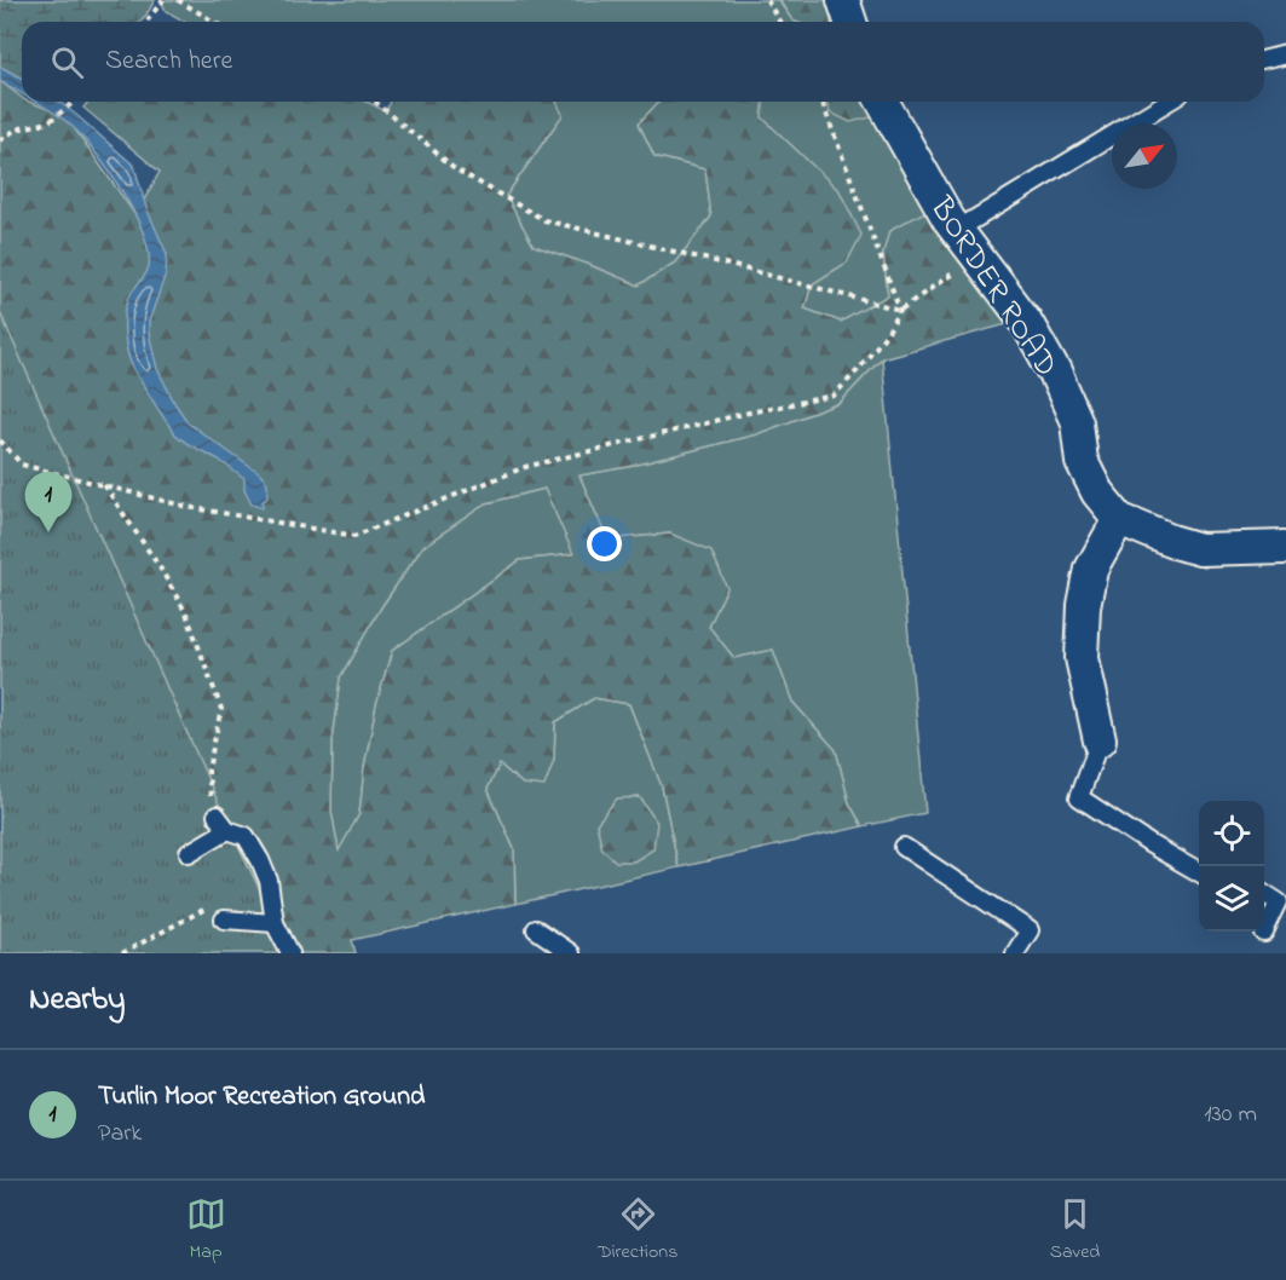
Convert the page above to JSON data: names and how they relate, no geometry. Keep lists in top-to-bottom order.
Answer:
{
  "streets": {
    "street": ["BORDER ROAD"]
  },
  "north": "top right",
  "page": {
    "search": "Search here",
    "pins": "1",
    "heading": "Nearby",
    "list": [
      {
        "mark": "1",
        "name": "Turlin Moor Recreation Ground",
        "note": "Park",
        "value": "130 m"
      }
    ],
    "nav": ["Map", "Directions", "Saved"]
  }
}
